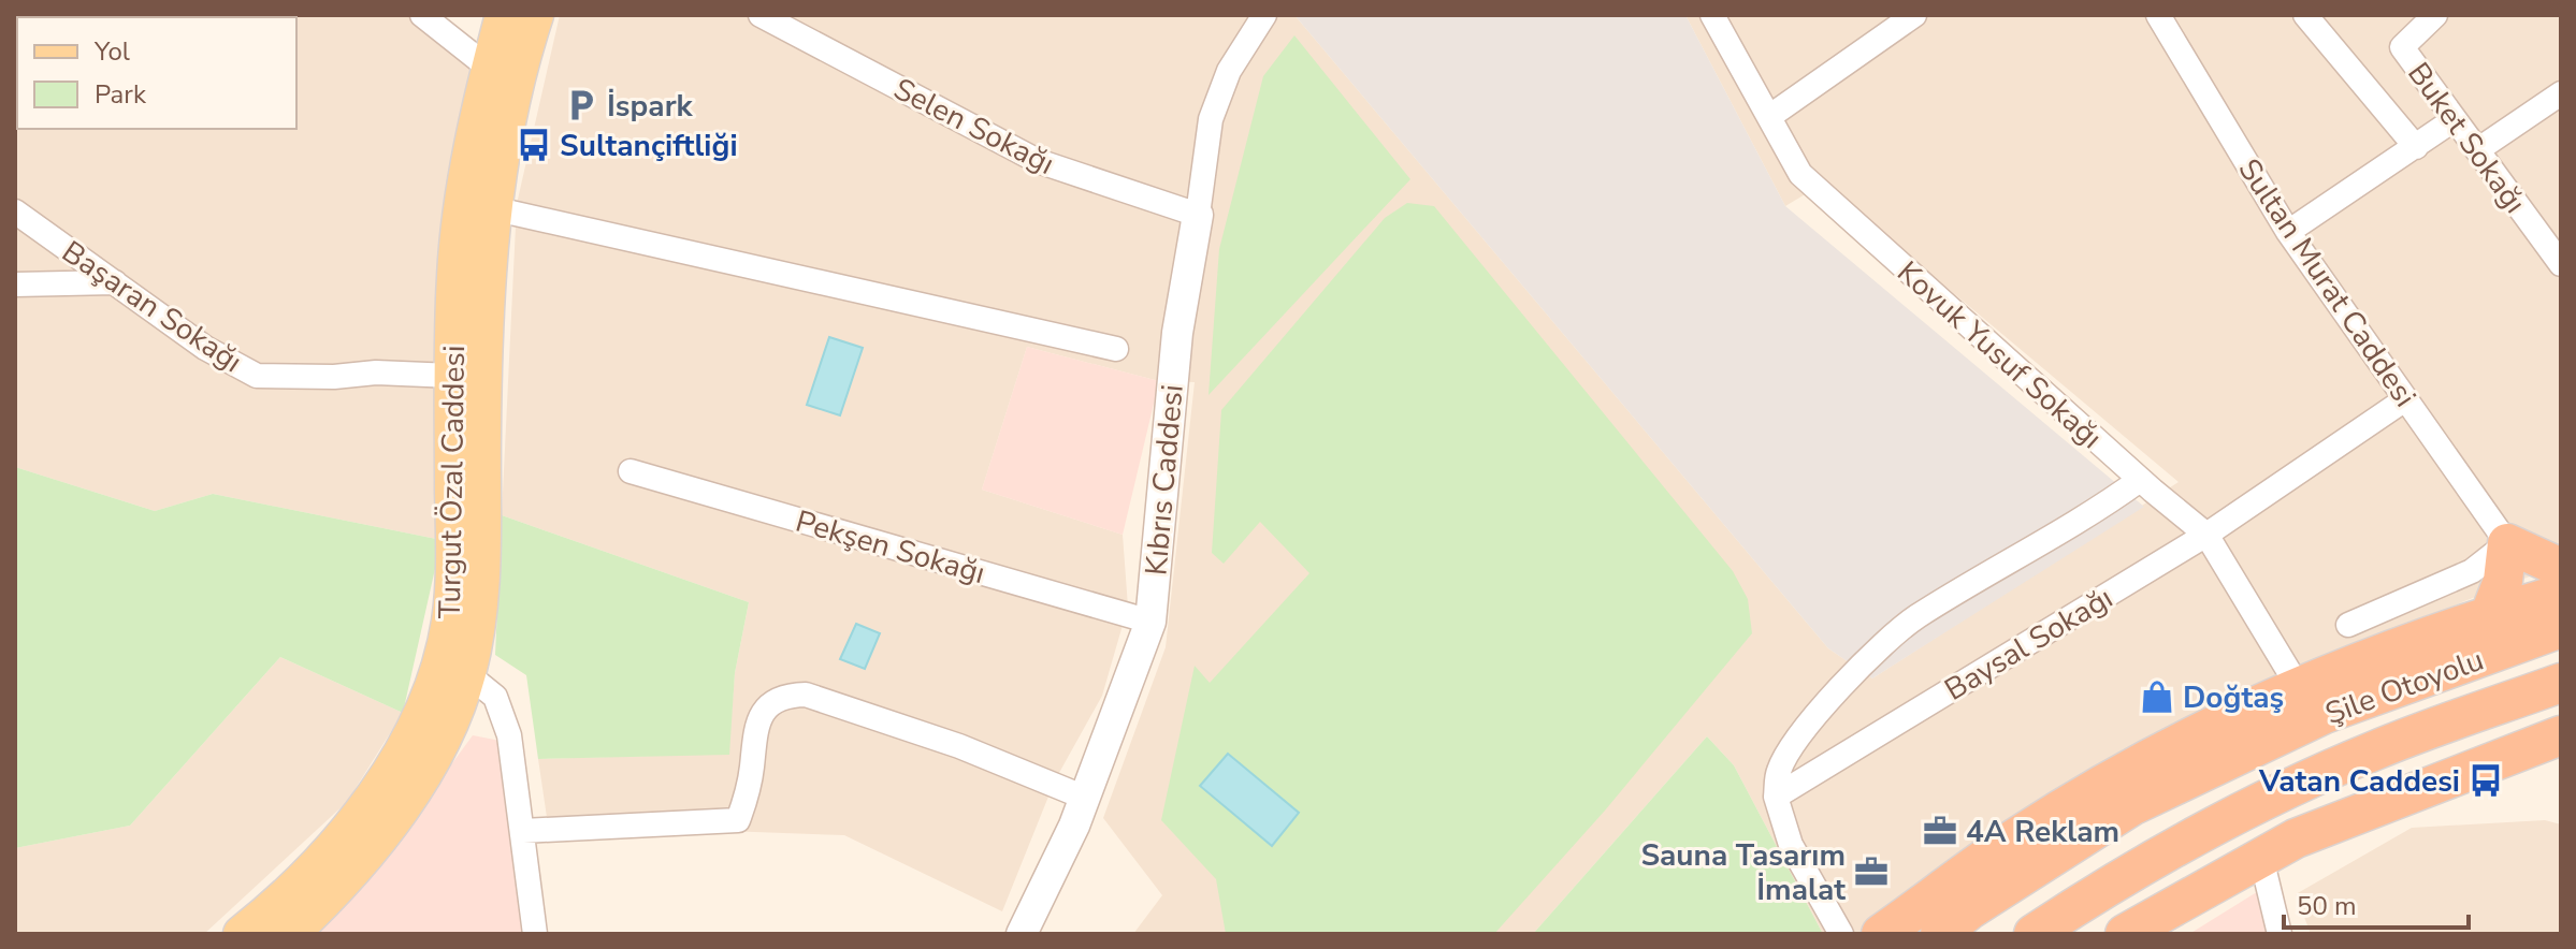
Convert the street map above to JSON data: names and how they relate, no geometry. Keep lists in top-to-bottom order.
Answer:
{
  "streets": {
    "highway": ["Şile Otoyolu"],
    "main road": ["Turgut Özal Caddesi"],
    "street": [
      "Selen Sokağı",
      "Buket Sokağı",
      "Sultan Murat Caddesi",
      "Başaran Sokağı",
      "Kovuk Yusuf Sokağı",
      "Kıbrıs Caddesi",
      "Pekşen Sokağı",
      "Baysal Sokağı"
    ]
  },
  "crossings": [
    ["Selen Sokağı", "Kıbrıs Caddesi"],
    ["Sultan Murat Caddesi", "Baysal Sokağı"],
    ["Başaran Sokağı", "Turgut Özal Caddesi"],
    ["Kovuk Yusuf Sokağı", "Baysal Sokağı"],
    ["Kıbrıs Caddesi", "Pekşen Sokağı"]
  ],
  "places": {
    "parking": ["İspark"],
    "bus stop": ["Sultançiftliği", "Vatan Caddesi"],
    "shop": ["Doğtaş"],
    "office": ["4A Reklam", "Sauna Tasarım İmalat"]
  },
  "legend": ["Yol", "Park"],
  "scale_bar": "50 m"
}
